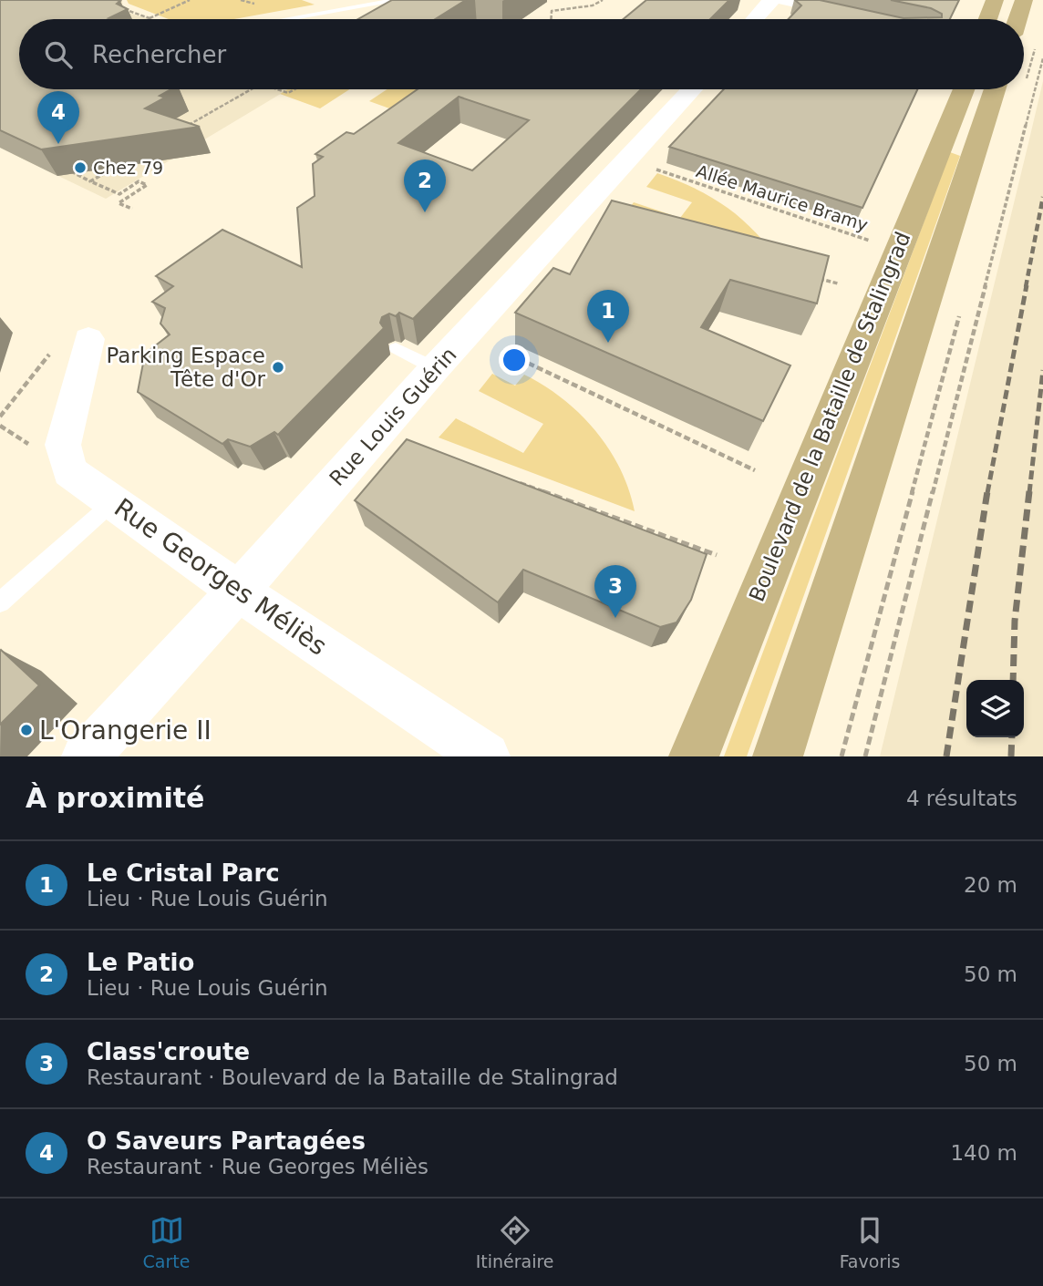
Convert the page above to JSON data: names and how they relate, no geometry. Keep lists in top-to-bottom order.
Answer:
{
  "streets": {
    "main road": ["Boulevard de la Bataille de Stalingrad"],
    "street": ["Rue Louis Guérin", "Rue Georges Méliès"],
    "path": ["Allée Maurice Bramy"]
  },
  "crossings": [
    ["Allée Maurice Bramy", "Boulevard de la Bataille de Stalingrad"],
    ["Rue Louis Guérin", "Rue Georges Méliès"]
  ],
  "places": ["Chez 79", "Parking Espace Tête d'Or", "L'Orangerie II"],
  "page": {
    "search": "Rechercher",
    "pins": [
      "4",
      "2",
      "1",
      "3"
    ],
    "heading": ["À proximité", "4 résultats"],
    "list": [
      {
        "mark": "1",
        "name": "Le Cristal Parc",
        "note": "Lieu · Rue Louis Guérin",
        "value": "20 m"
      },
      {
        "mark": "2",
        "name": "Le Patio",
        "note": "Lieu · Rue Louis Guérin",
        "value": "50 m"
      },
      {
        "mark": "3",
        "name": "Class'croute",
        "note": "Restaurant · Boulevard de la Bataille de Stalingrad",
        "value": "50 m"
      },
      {
        "mark": "4",
        "name": "O Saveurs Partagées",
        "note": "Restaurant · Rue Georges Méliès",
        "value": "140 m"
      }
    ],
    "nav": ["Carte", "Itinéraire", "Favoris"]
  }
}
